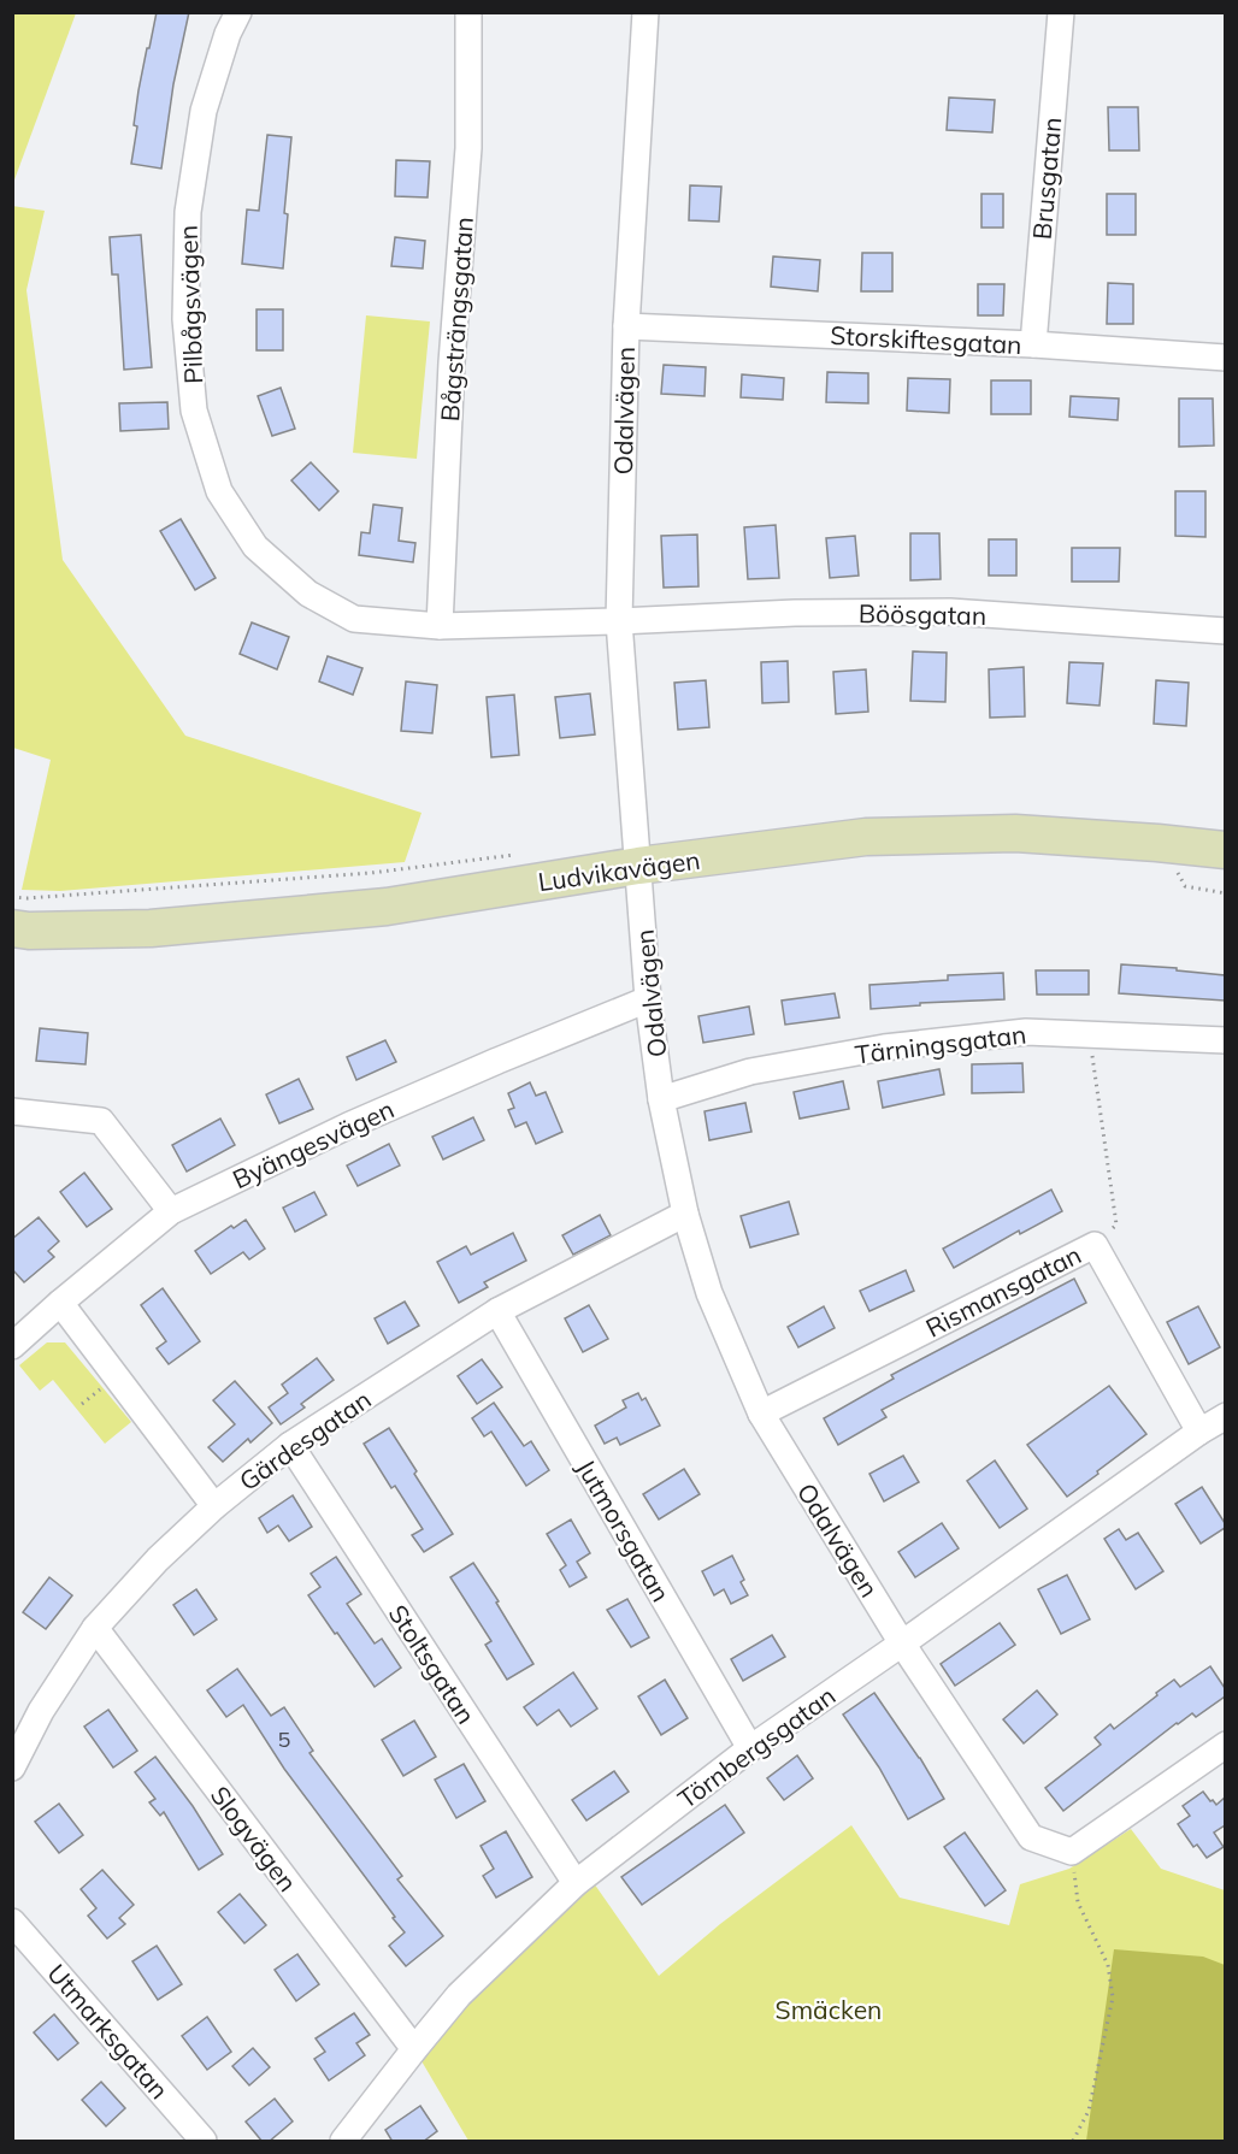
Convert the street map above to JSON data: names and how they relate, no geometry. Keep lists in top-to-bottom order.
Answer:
{
  "streets": {
    "street": [
      "Brusgatan",
      "Pilbågsvägen",
      "Bågsträngsgatan",
      "Storskiftesgatan",
      "Odalvägen",
      "Böösgatan",
      "Ludvikavägen",
      "Tärningsgatan",
      "Byängesvägen",
      "Rismansgatan",
      "Gärdesgatan",
      "Jutmorsgatan",
      "Stoltsgatan",
      "Törnbergsgatan",
      "Slogvägen",
      "Utmarksgatan"
    ]
  },
  "crossings": [
    ["Brusgatan", "Storskiftesgatan"],
    ["Pilbågsvägen", "Bågsträngsgatan"],
    ["Pilbågsvägen", "Odalvägen"],
    ["Pilbågsvägen", "Böösgatan"],
    ["Storskiftesgatan", "Odalvägen"],
    ["Odalvägen", "Böösgatan"],
    ["Odalvägen", "Ludvikavägen"],
    ["Odalvägen", "Tärningsgatan"],
    ["Odalvägen", "Byängesvägen"],
    ["Odalvägen", "Rismansgatan"],
    ["Odalvägen", "Gärdesgatan"],
    ["Odalvägen", "Törnbergsgatan"],
    ["Rismansgatan", "Törnbergsgatan"],
    ["Gärdesgatan", "Jutmorsgatan"],
    ["Gärdesgatan", "Stoltsgatan"],
    ["Gärdesgatan", "Slogvägen"],
    ["Jutmorsgatan", "Törnbergsgatan"],
    ["Stoltsgatan", "Törnbergsgatan"],
    ["Törnbergsgatan", "Slogvägen"]
  ],
  "parks": ["Smäcken"],
  "house_numbers": ["5"]
}
